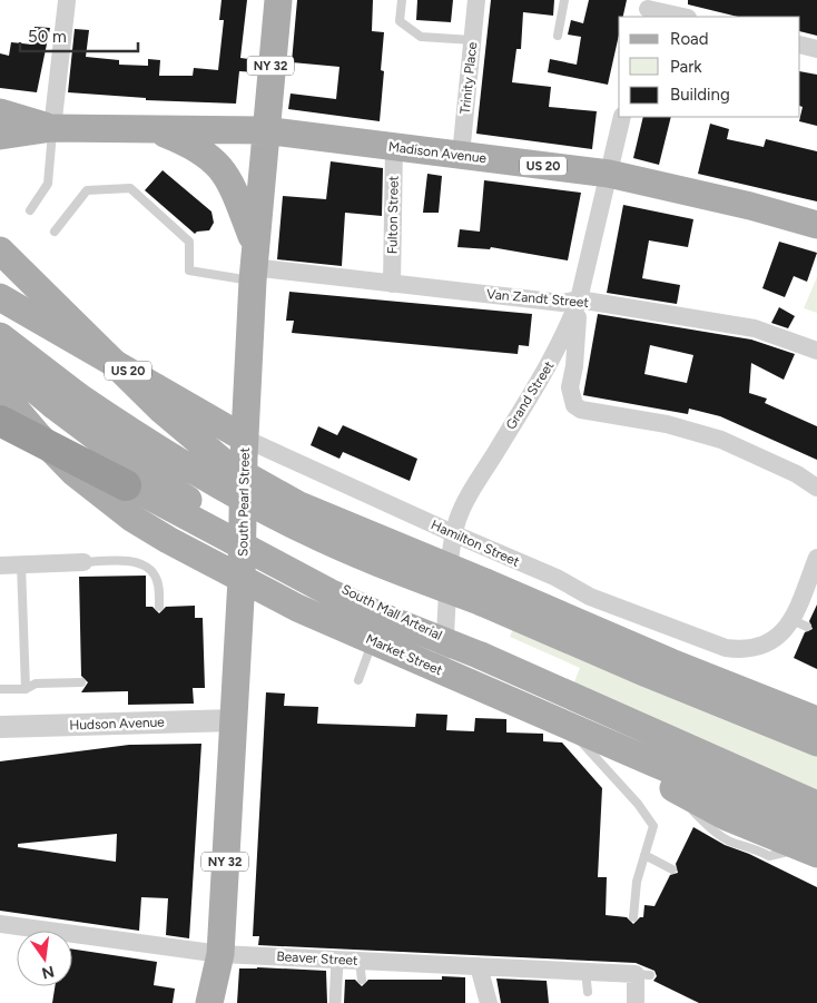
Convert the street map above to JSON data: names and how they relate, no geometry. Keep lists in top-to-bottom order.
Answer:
{
  "streets": {
    "main road": [
      "NY 32",
      "Madison Avenue",
      "US 20",
      "South Pearl Street",
      "South Mall Arterial",
      "Market Street"
    ],
    "street": [
      "Trinity Place",
      "Fulton Street",
      "Van Zandt Street",
      "Grand Street",
      "Hamilton Street",
      "Hudson Avenue",
      "Beaver Street"
    ]
  },
  "crossings": [
    ["Trinity Place", "Madison Avenue"],
    ["Madison Avenue", "Fulton Street"],
    ["Madison Avenue", "Grand Street"],
    ["Madison Avenue", "South Pearl Street"],
    ["US 20", "South Pearl Street"],
    ["US 20", "Hamilton Street"],
    ["Fulton Street", "Van Zandt Street"],
    ["Van Zandt Street", "Grand Street"],
    ["Van Zandt Street", "South Pearl Street"],
    ["Grand Street", "Hamilton Street"],
    ["Grand Street", "Market Street"],
    ["South Pearl Street", "Hamilton Street"],
    ["South Pearl Street", "Market Street"],
    ["South Pearl Street", "Hudson Avenue"],
    ["South Pearl Street", "Beaver Street"]
  ],
  "legend": ["Road", "Park", "Building"],
  "scale_bar": "50 m",
  "north": "bottom"
}
